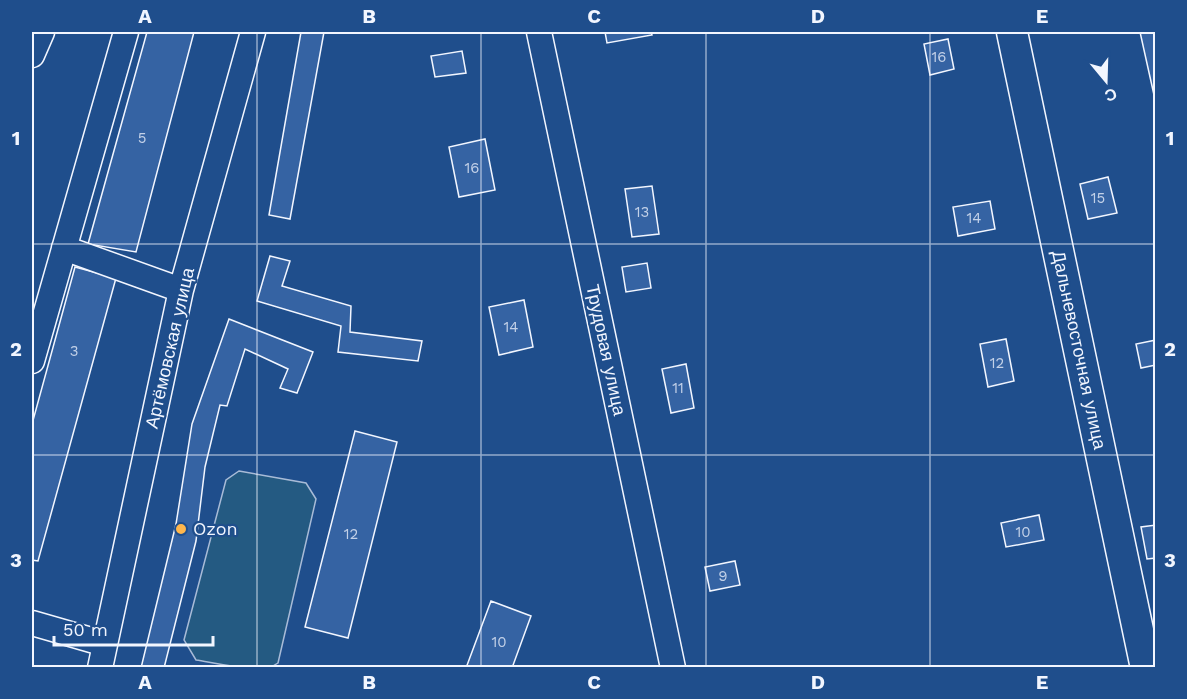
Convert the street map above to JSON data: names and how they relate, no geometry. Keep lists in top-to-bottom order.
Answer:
{
  "streets": {
    "main road": ["Дальневосточная улица"],
    "street": ["Артёмовская улица", "Трудовая улица"]
  },
  "places": ["Ozon"],
  "house_numbers": [
    "16",
    "5",
    "16",
    "15",
    "13",
    "14",
    "14",
    "3",
    "12",
    "11",
    "10",
    "12",
    "9",
    "10"
  ],
  "scale_bar": "50 m",
  "north": "bottom",
  "grid": {
    "columns": [
      "A",
      "B",
      "C",
      "D",
      "E"
    ],
    "rows": ["1", "2", "3"]
  }
}
